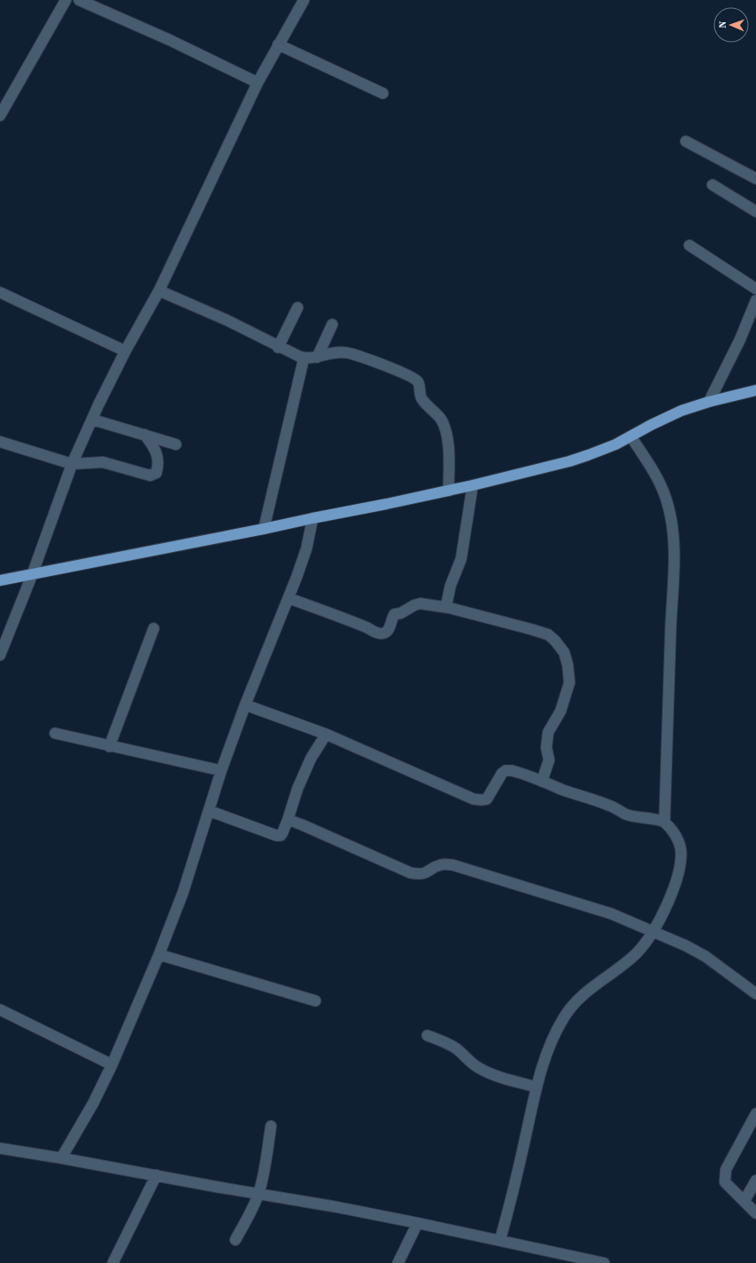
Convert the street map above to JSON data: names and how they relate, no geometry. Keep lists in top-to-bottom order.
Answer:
{
  "north": "left"
}
